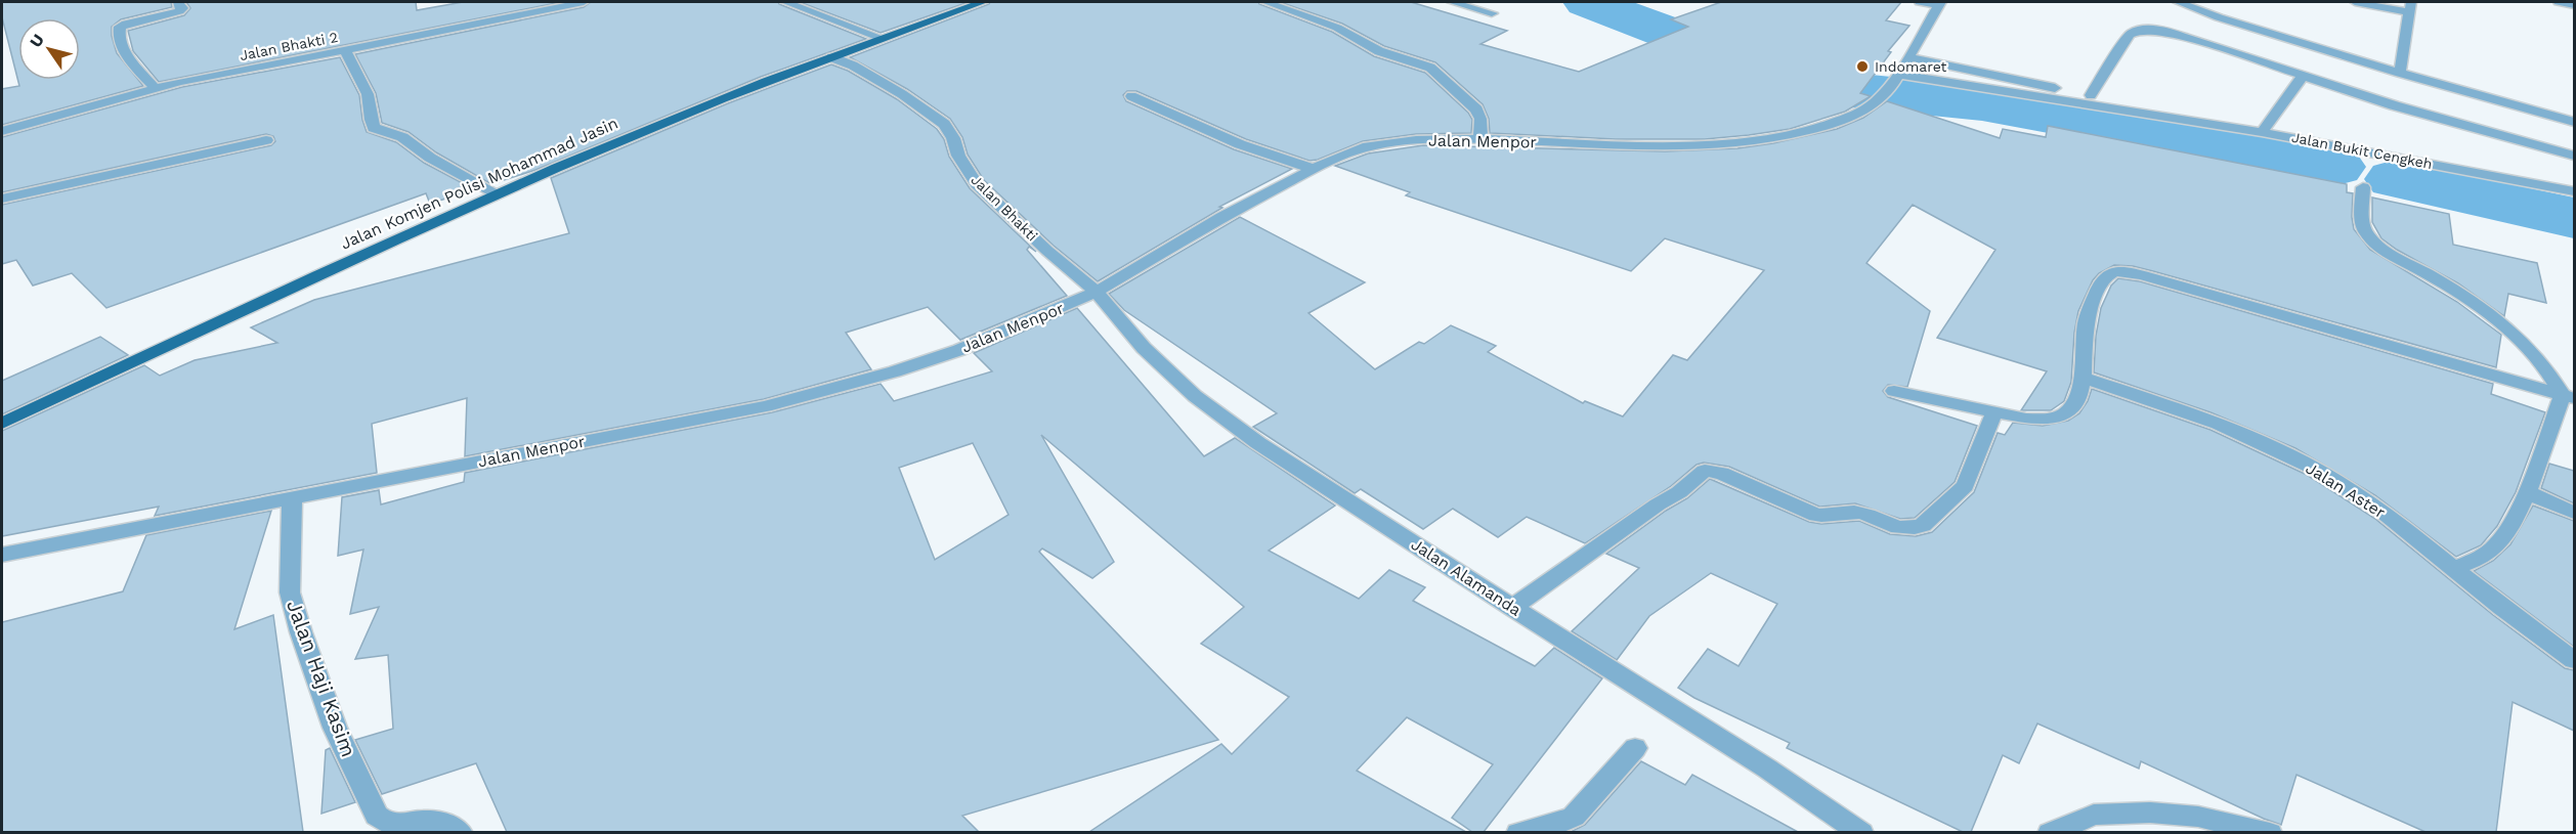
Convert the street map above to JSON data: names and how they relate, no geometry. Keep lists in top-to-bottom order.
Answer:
{
  "streets": {
    "main road": ["Jalan Komjen Polisi Mohammad Jasin"],
    "street": [
      "Jalan Bhakti 2",
      "Jalan Menpor",
      "Jalan Bukit Cengkeh",
      "Jalan Bhakti",
      "Jalan Aster",
      "Jalan Alamanda",
      "Jalan Haji Kasim"
    ]
  },
  "crossings": [
    ["Jalan Menpor", "Jalan Bukit Cengkeh"],
    ["Jalan Menpor", "Jalan Bhakti"],
    ["Jalan Menpor", "Jalan Alamanda"],
    ["Jalan Menpor", "Jalan Haji Kasim"],
    ["Jalan Komjen Polisi Mohammad Jasin", "Jalan Bhakti"],
    ["Jalan Bhakti", "Jalan Alamanda"]
  ],
  "places": ["Indomaret"],
  "north": "top left"
}
